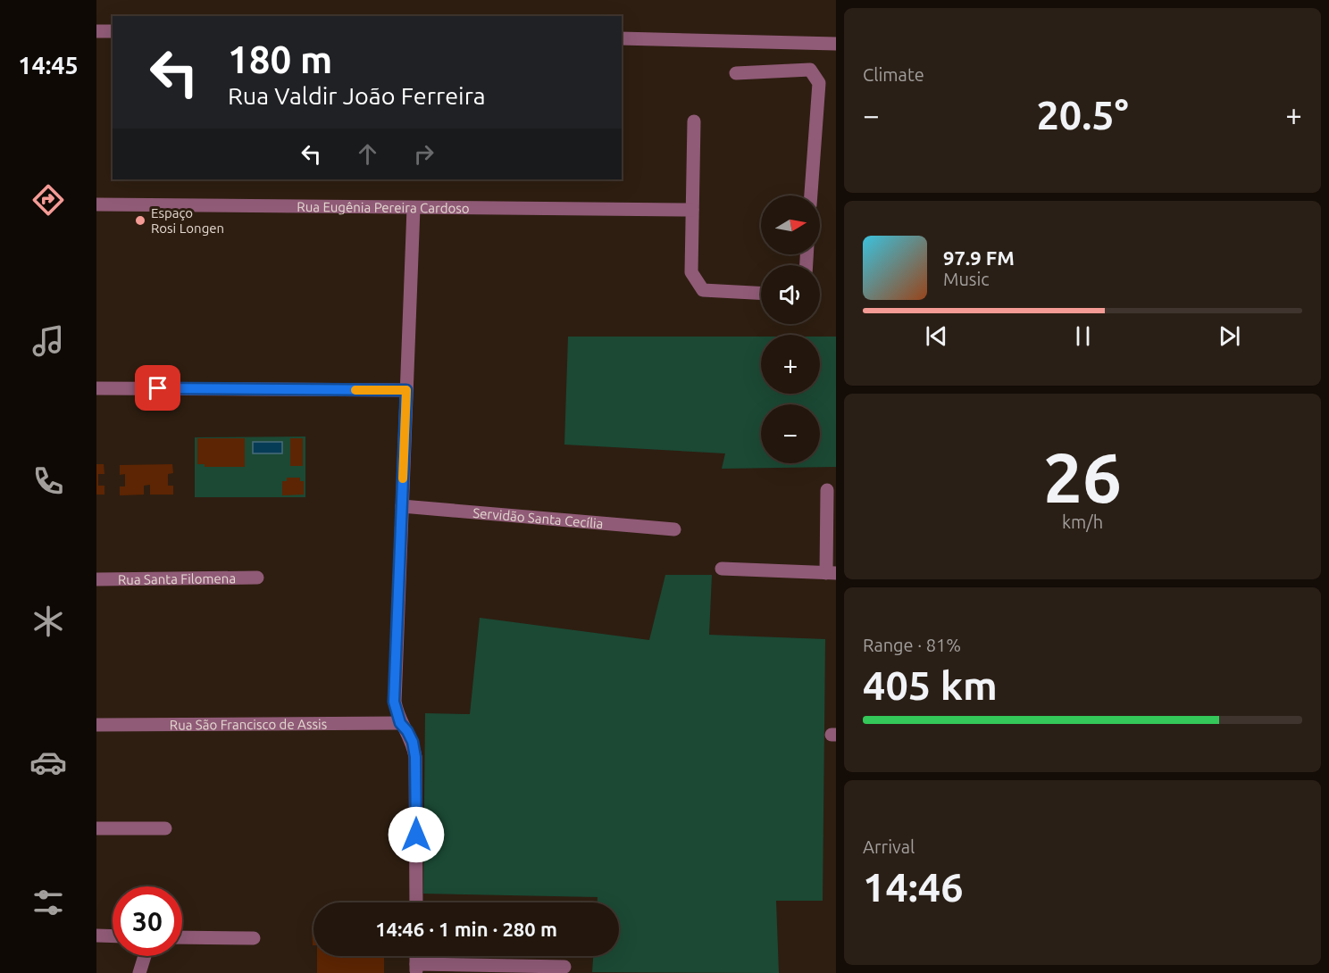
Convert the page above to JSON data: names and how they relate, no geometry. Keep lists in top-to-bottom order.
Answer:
{
  "streets": {
    "street": [
      "Rua Eugênia Pereira Cardoso",
      "Servidão Santa Cecília",
      "Rua Santa Filomena",
      "Rua São Francisco de Assis"
    ]
  },
  "places": ["Espaço Rosi Longen"],
  "north": "right",
  "page": {
    "tabs": "14:45",
    "tile": [
      "Climate",
      ["26", "km/h"],
      ["Range · 81%", "405 km"],
      ["Arrival", "14:46"]
    ],
    "turn": ["180 m", "Rua Valdir João Ferreira"],
    "heat": ["−", "20.5°", "+"],
    "map_buttons": ["+", "−"],
    "song": ["97.9 FM", "Music"],
    "limit": "30",
    "trip": "14:46 · 1 min · 280 m"
  }
}
